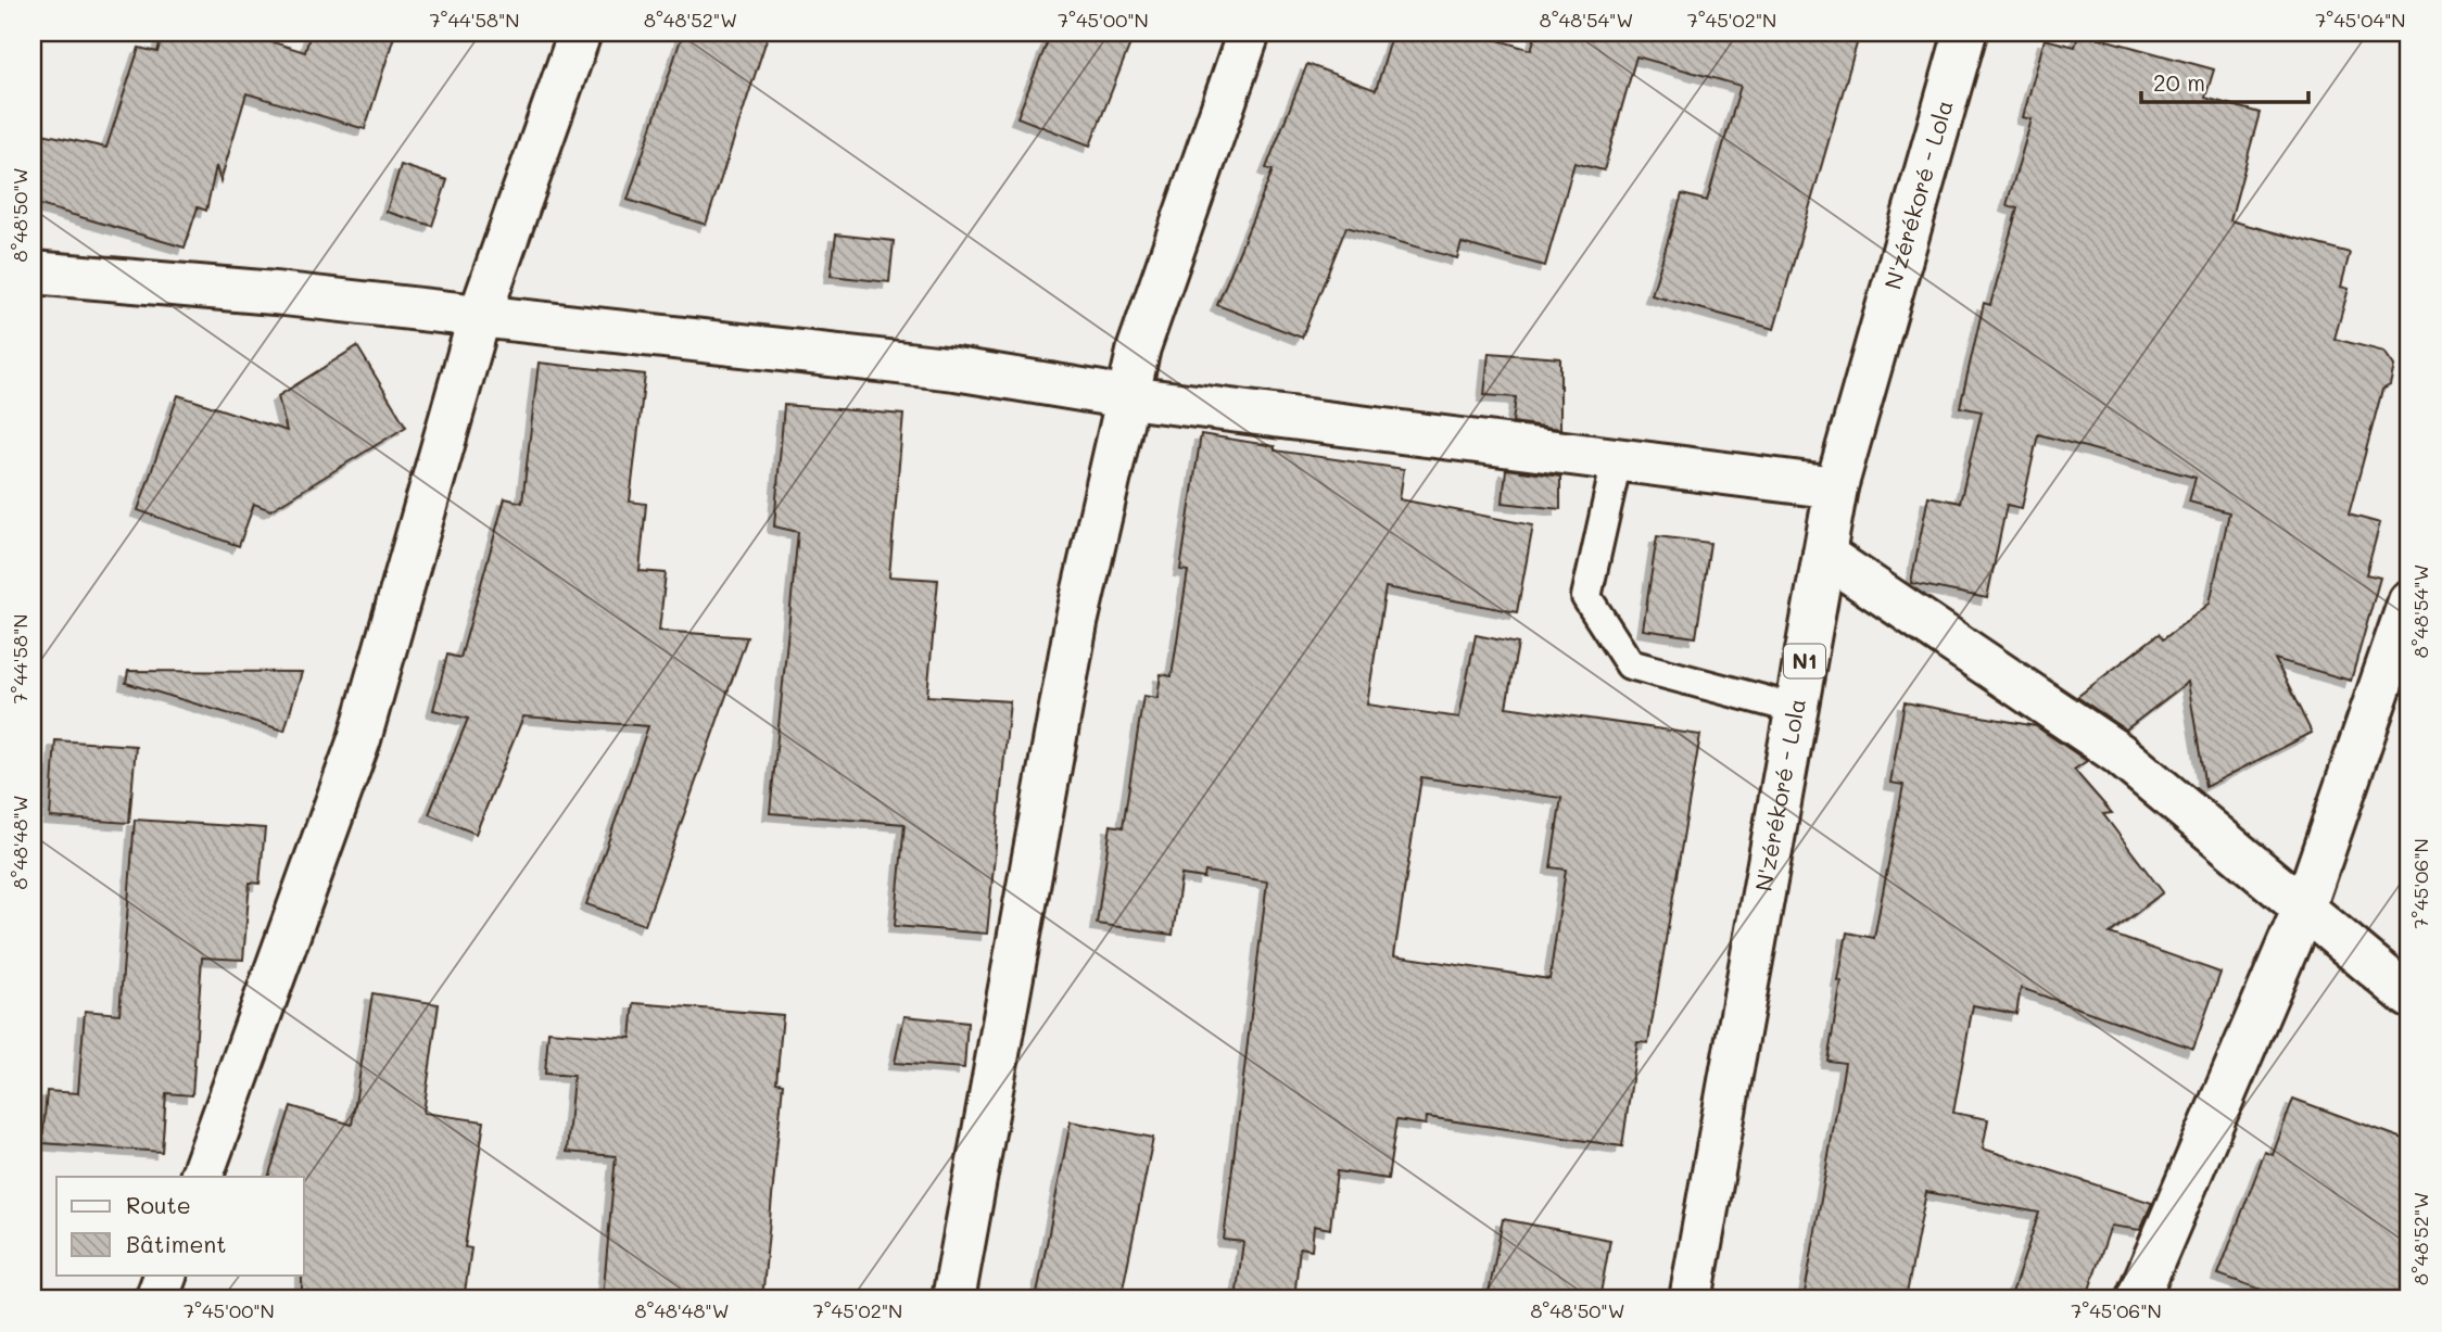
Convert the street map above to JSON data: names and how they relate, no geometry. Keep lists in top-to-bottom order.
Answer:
{
  "streets": {
    "main road": ["N'zérékoré - Lola", "N1"]
  },
  "legend": ["Route", "Bâtiment"],
  "scale_bar": "20 m",
  "coordinates": [
    "7°44'58\"N",
    "8°48'52\"W",
    "7°45'00\"N",
    "8°48'54\"W",
    "7°45'02\"N",
    "7°45'04\"N",
    "8°48'50\"W",
    "8°48'48\"W",
    "7°45'06\"N"
  ]
}
